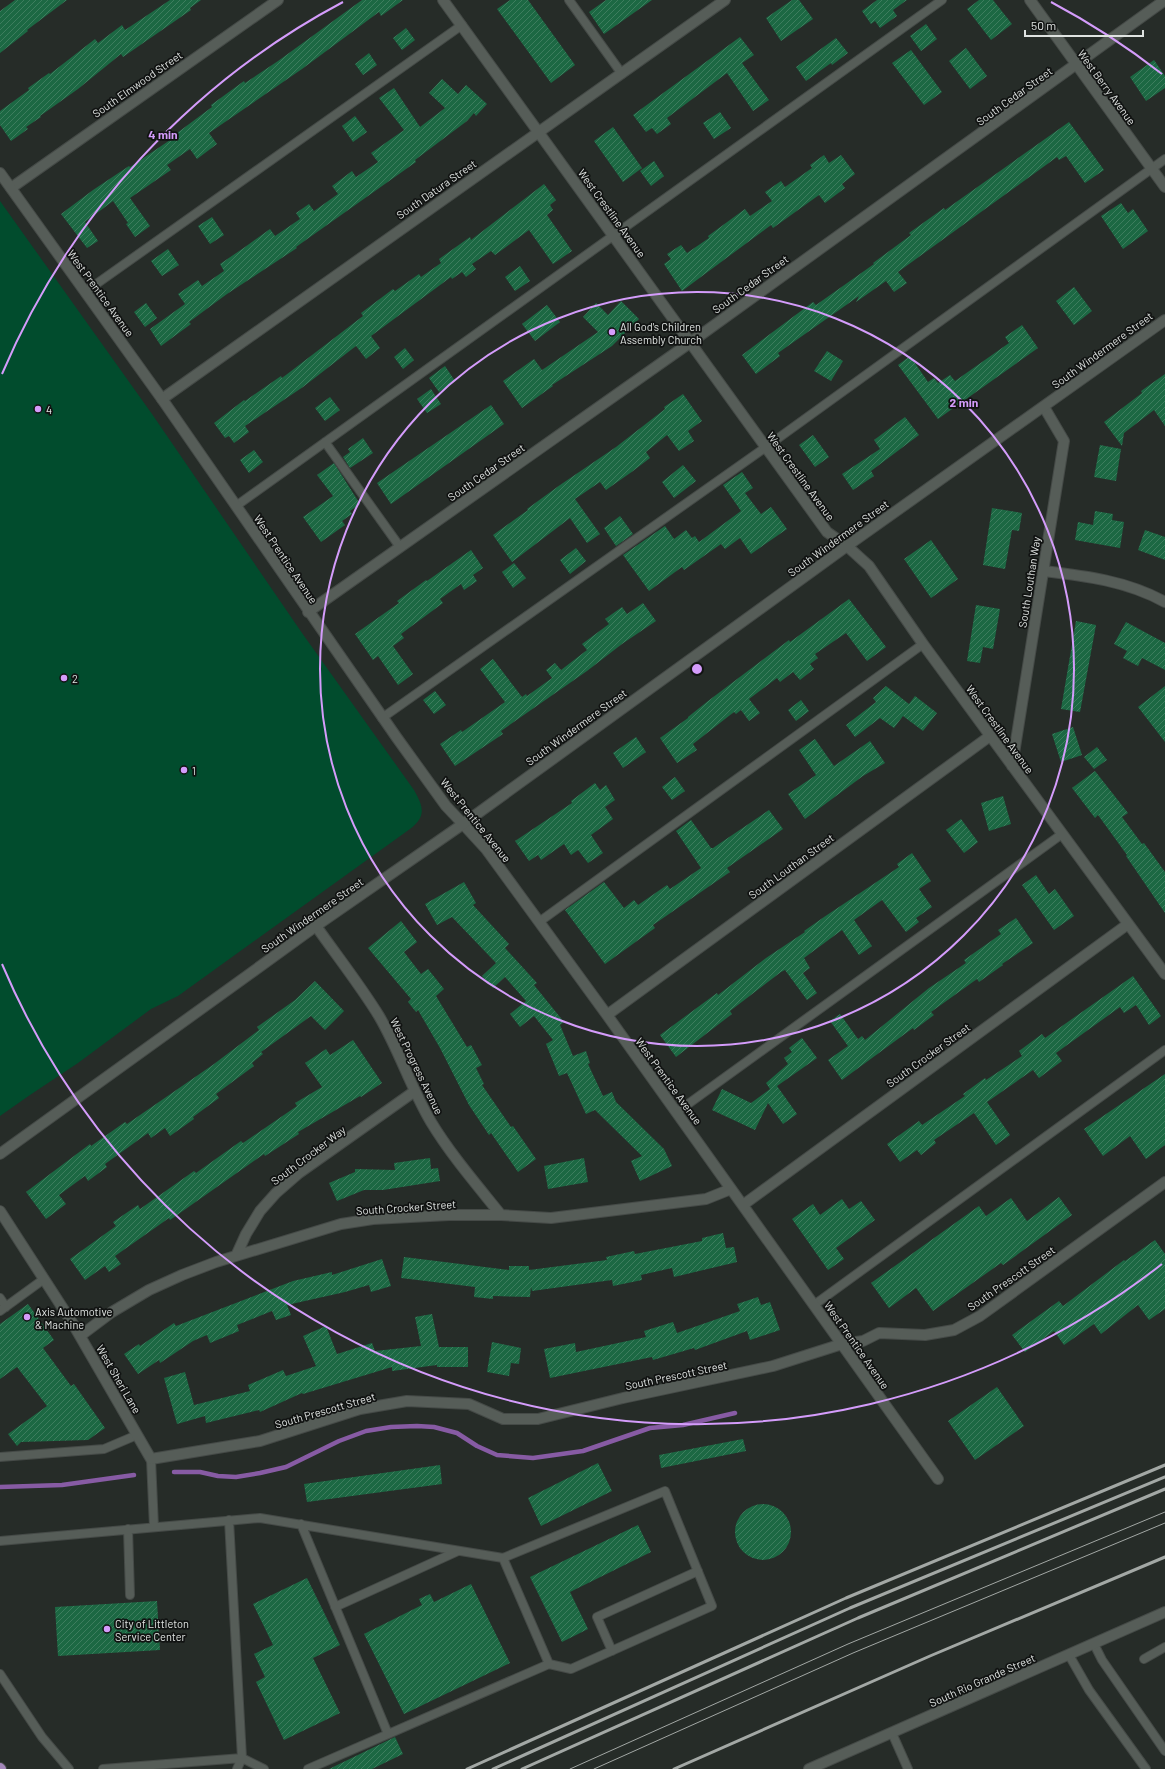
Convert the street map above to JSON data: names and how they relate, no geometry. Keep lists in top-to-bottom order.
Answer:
{
  "streets": {
    "street": [
      "South Elmwood Street",
      "West Berry Avenue",
      "South Cedar Street",
      "South Datura Street",
      "West Crestline Avenue",
      "West Prentice Avenue",
      "South Windermere Street",
      "South Louthan Way",
      "South Louthan Street",
      "South Crocker Street",
      "West Progress Avenue",
      "South Crocker Way",
      "South Prescott Street",
      "West Sheri Lane",
      "South Rio Grande Street"
    ]
  },
  "crossings": [
    ["South Elmwood Street", "West Prentice Avenue"],
    ["West Berry Avenue", "South Cedar Street"],
    ["South Cedar Street", "West Crestline Avenue"],
    ["South Cedar Street", "West Prentice Avenue"],
    ["South Datura Street", "West Crestline Avenue"],
    ["South Datura Street", "West Prentice Avenue"],
    ["West Crestline Avenue", "South Windermere Street"],
    ["West Crestline Avenue", "South Louthan Way"],
    ["West Crestline Avenue", "South Louthan Street"],
    ["West Crestline Avenue", "South Crocker Street"],
    ["West Prentice Avenue", "South Windermere Street"],
    ["West Prentice Avenue", "South Louthan Street"],
    ["West Prentice Avenue", "South Crocker Street"],
    ["West Prentice Avenue", "South Prescott Street"],
    ["South Windermere Street", "South Louthan Way"],
    ["South Windermere Street", "West Progress Avenue"],
    ["South Crocker Street", "West Progress Avenue"],
    ["South Crocker Street", "South Crocker Way"],
    ["South Crocker Street", "West Sheri Lane"],
    ["West Progress Avenue", "South Crocker Way"],
    ["South Prescott Street", "West Sheri Lane"]
  ],
  "places": [
    "All God's Children Assembly Church",
    "4",
    "2",
    "1",
    "Axis Automotive & Machine",
    "City of Littleton Service Center"
  ],
  "scale_bar": "50 m",
  "rings": ["4 min", "2 min"]
}
